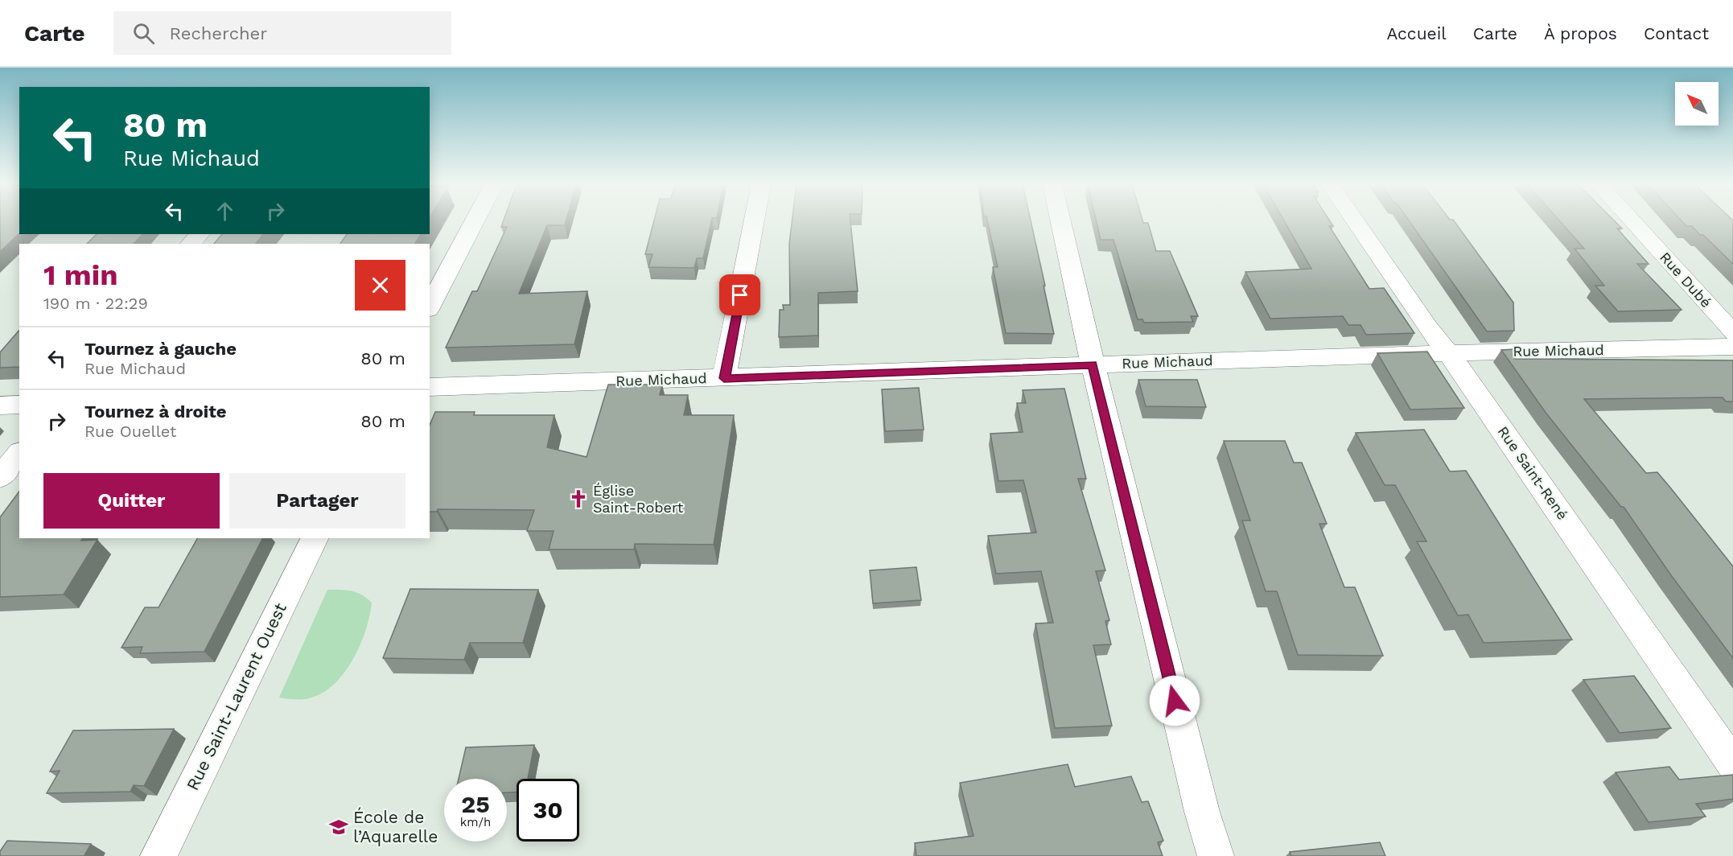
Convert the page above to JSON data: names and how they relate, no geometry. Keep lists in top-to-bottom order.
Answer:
{
  "streets": {
    "street": [
      "Rue Dubé",
      "Rue Michaud",
      "Rue Saint-René",
      "Rue Saint-Laurent Ouest"
    ]
  },
  "crossings": [
    ["Rue Michaud", "Rue Saint-René"]
  ],
  "places": {
    "church": ["Église Saint-Robert"],
    "school or university": ["École de l’Aquarelle"]
  },
  "north": "top left",
  "page": {
    "header": "Carte",
    "search": "Rechercher",
    "nav": [
      "Accueil",
      "Carte",
      "À propos",
      "Contact"
    ],
    "turn": ["80 m", "Rue Michaud"],
    "heading": ["1 min", "190 m · 22:29"],
    "list": [
      {
        "name": "Tournez à gauche",
        "note": "Rue Michaud",
        "value": "80 m"
      },
      {
        "name": "Tournez à droite",
        "note": "Rue Ouellet",
        "value": "80 m"
      }
    ],
    "buttons": ["Quitter", "Partager"],
    "speed": "25 km/h",
    "limit": "30"
  }
}
